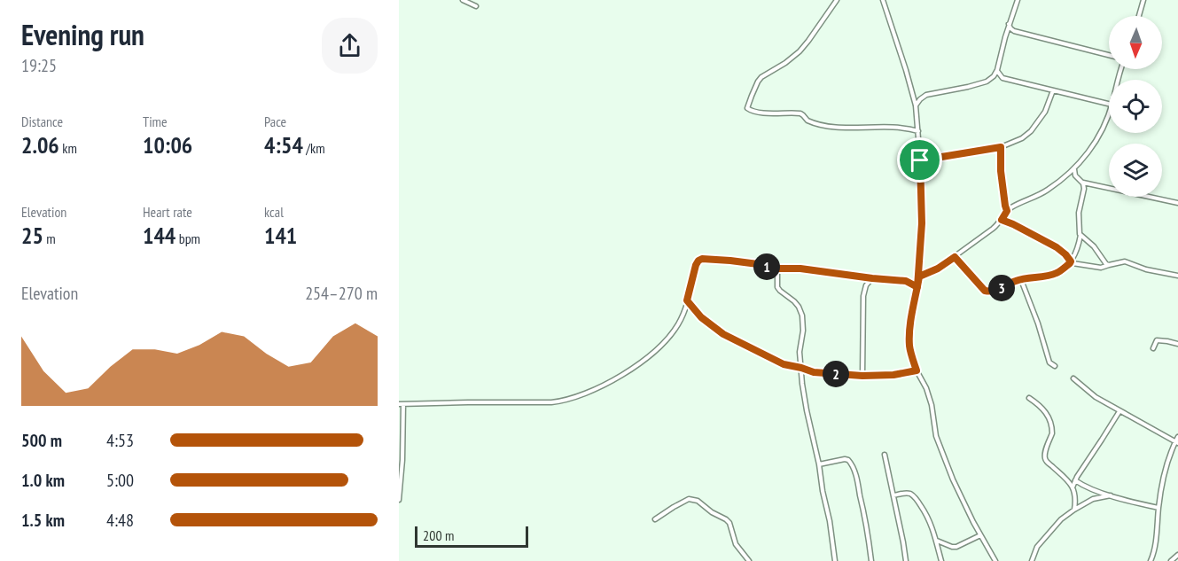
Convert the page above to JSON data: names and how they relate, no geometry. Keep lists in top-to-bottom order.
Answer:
{
  "scale_bar": "200 m",
  "north": "bottom",
  "page": {
    "heading": ["Evening run", "19:25"],
    "stats": [
      ["Distance", "2.06 km"],
      ["Time", "10:06"],
      ["Pace", "4:54 /km"],
      ["Elevation", "25 m"],
      ["Heart rate", "144 bpm"],
      ["kcal", "141"]
    ],
    "pins": ["1", "3", "2"],
    "chart": ["Elevation", "254–270 m"],
    "list": [
      {
        "name": "500 m",
        "note": "4:53"
      },
      {
        "name": "1.0 km",
        "note": "5:00"
      },
      {
        "name": "1.5 km",
        "note": "4:48"
      }
    ],
    "scale": "200 m"
  }
}
